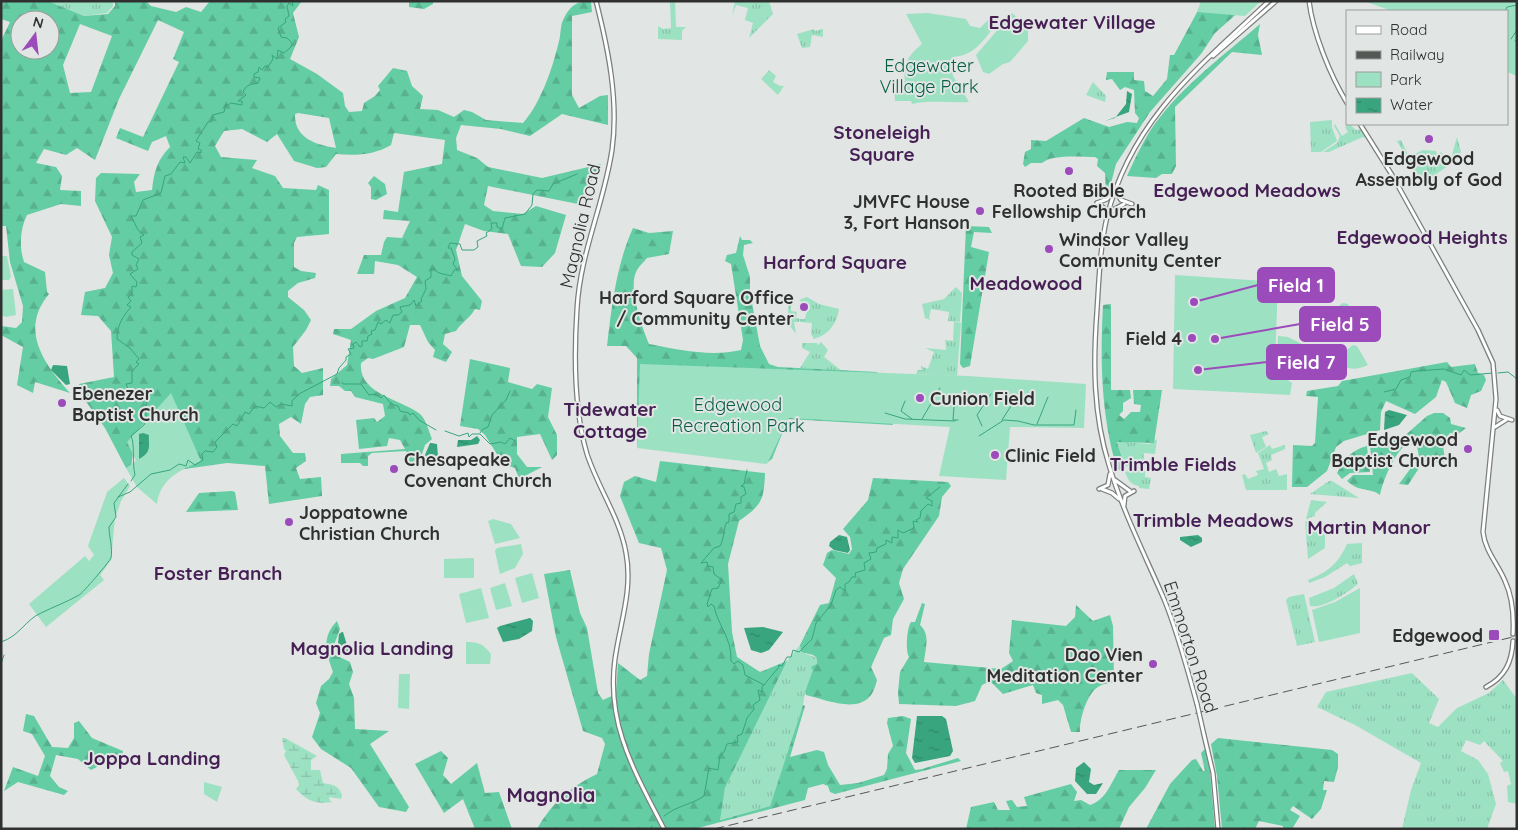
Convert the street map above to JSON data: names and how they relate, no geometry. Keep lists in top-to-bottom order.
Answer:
{
  "streets": {
    "main road": ["Magnolia Road", "Emmorton Road"]
  },
  "districts": [
    "Edgewater Village",
    "Stoneleigh Square",
    "Edgewood Meadows",
    "Edgewood Heights",
    "Harford Square",
    "Meadowood",
    "Tidewater Cottage",
    "Trimble Fields",
    "Trimble Meadows",
    "Martin Manor",
    "Foster Branch",
    "Magnolia Landing",
    "Joppa Landing",
    "Magnolia"
  ],
  "parks": ["Edgewater Village Park", "Edgewood Recreation Park"],
  "places": {
    "other": [
      "Edgewood Assembly of God",
      "Rooted Bible Fellowship Church",
      "JMVFC House 3, Fort Hanson",
      "Windsor Valley Community Center",
      "Field 1",
      "Harford Square Office / Community Center",
      "Field 4",
      "Field 5",
      "Field 7",
      "Cunion Field",
      "Ebenezer Baptist Church",
      "Edgewood Baptist Church",
      "Clinic Field",
      "Chesapeake Covenant Church",
      "Joppatowne Christian Church",
      "Dao Vien Meditation Center"
    ],
    "transit": ["Edgewood"]
  },
  "legend": [
    "Road",
    "Railway",
    "Park",
    "Water"
  ],
  "north": "top"
}
